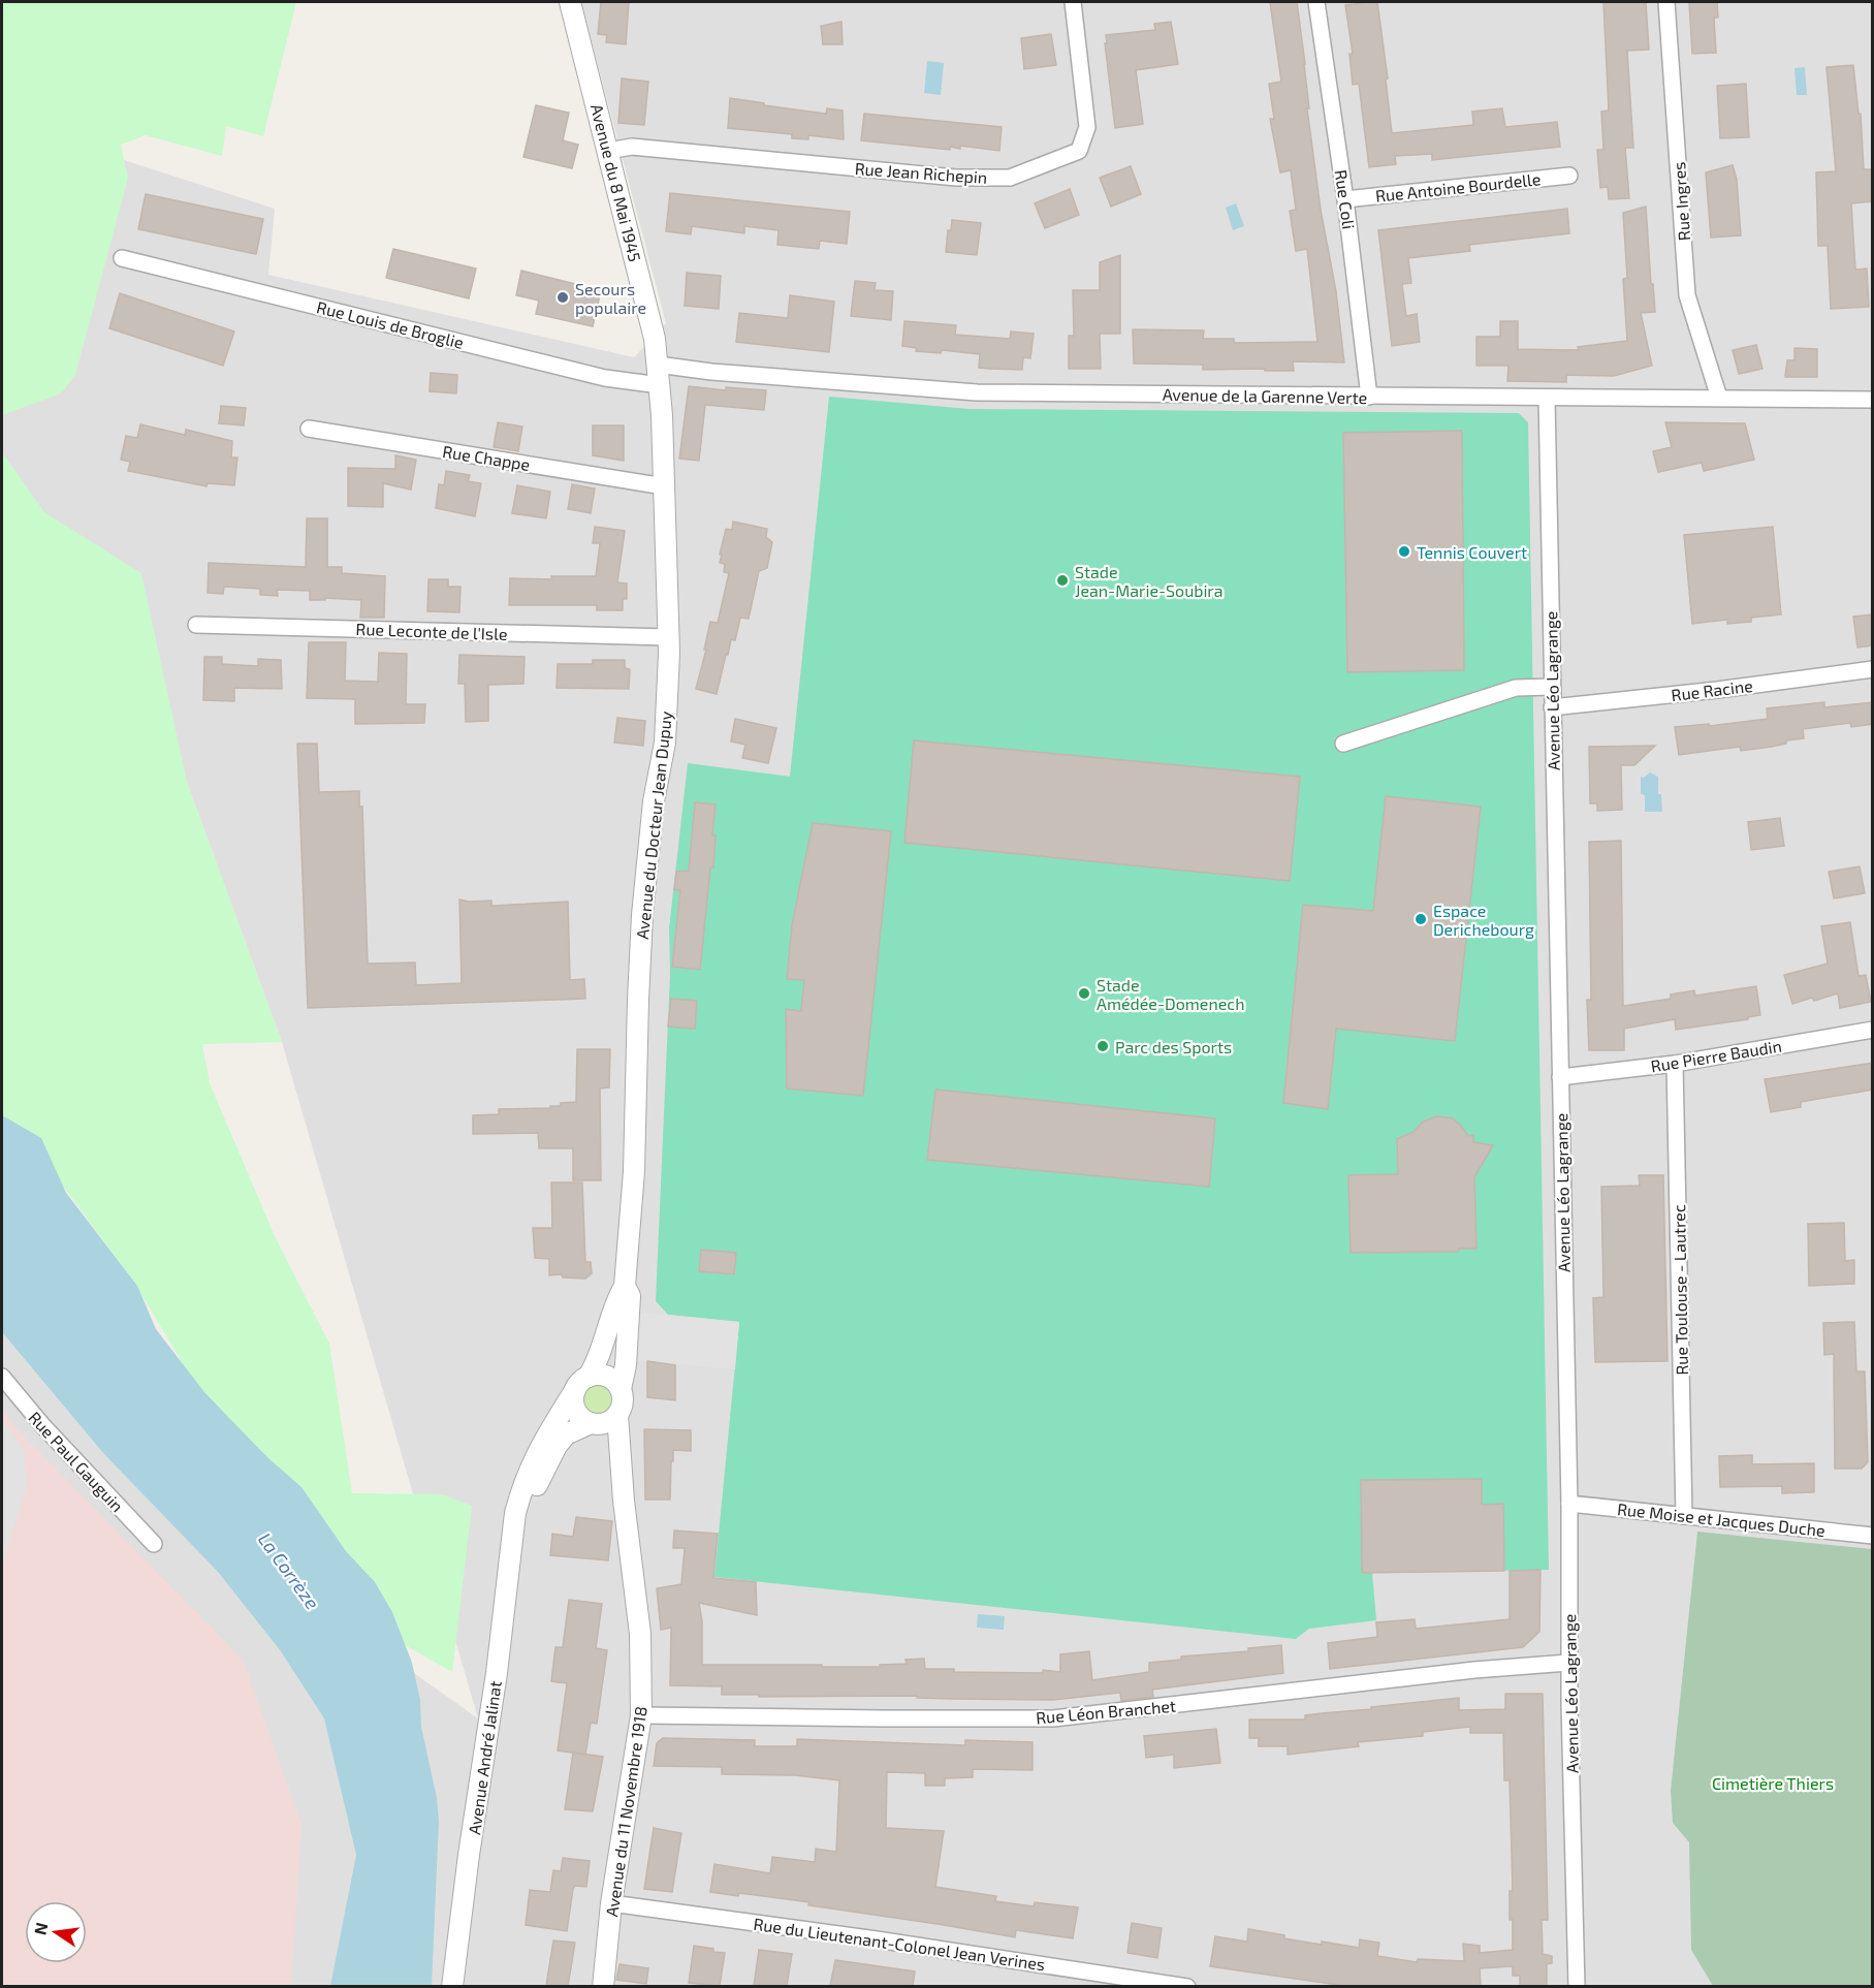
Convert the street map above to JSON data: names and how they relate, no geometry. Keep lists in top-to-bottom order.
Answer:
{
  "streets": {
    "street": [
      "Rue Jean Richepin",
      "Avenue du 8 Mai 1945",
      "Rue Antoine Bourdelle",
      "Rue Coli",
      "Rue Ingres",
      "Rue Louis de Broglie",
      "Avenue de la Garenne Verte",
      "Rue Chappe",
      "Rue Leconte de l'Isle",
      "Rue Racine",
      "Avenue Léo Lagrange",
      "Avenue du Docteur Jean Dupuy",
      "Rue Pierre Baudin",
      "Rue Toulouse - Lautrec",
      "Rue Paul Gauguin",
      "Rue Moise et Jacques Duche",
      "Rue Léon Branchet",
      "Avenue André Jalinat",
      "Avenue du 11 Novembre 1918",
      "Rue du Lieutenant-Colonel Jean Verines"
    ]
  },
  "crossings": [
    ["Rue Jean Richepin", "Avenue du 8 Mai 1945"],
    ["Avenue du 8 Mai 1945", "Avenue de la Garenne Verte"],
    ["Avenue du 8 Mai 1945", "Avenue du Docteur Jean Dupuy"],
    ["Rue Antoine Bourdelle", "Rue Coli"],
    ["Rue Coli", "Avenue de la Garenne Verte"],
    ["Rue Ingres", "Avenue de la Garenne Verte"],
    ["Rue Louis de Broglie", "Avenue du Docteur Jean Dupuy"],
    ["Avenue de la Garenne Verte", "Avenue Léo Lagrange"],
    ["Avenue de la Garenne Verte", "Avenue du Docteur Jean Dupuy"],
    ["Rue Chappe", "Avenue du Docteur Jean Dupuy"],
    ["Rue Leconte de l'Isle", "Avenue du Docteur Jean Dupuy"],
    ["Rue Racine", "Avenue Léo Lagrange"],
    ["Avenue Léo Lagrange", "Rue Pierre Baudin"],
    ["Avenue Léo Lagrange", "Rue Moise et Jacques Duche"],
    ["Avenue Léo Lagrange", "Rue Léon Branchet"],
    ["Avenue du Docteur Jean Dupuy", "Avenue André Jalinat"],
    ["Avenue du Docteur Jean Dupuy", "Avenue du 11 Novembre 1918"],
    ["Rue Pierre Baudin", "Rue Toulouse - Lautrec"],
    ["Rue Toulouse - Lautrec", "Rue Moise et Jacques Duche"],
    ["Rue Léon Branchet", "Avenue du 11 Novembre 1918"],
    ["Avenue André Jalinat", "Avenue du 11 Novembre 1918"],
    ["Avenue du 11 Novembre 1918", "Rue du Lieutenant-Colonel Jean Verines"]
  ],
  "water": ["La Corrèze"],
  "parks": ["Cimetière Thiers"],
  "places": [
    "Secours populaire",
    "Tennis Couvert",
    "Stade Jean-Marie-Soubira",
    "Espace Derichebourg",
    "Stade Amédée-Domenech",
    "Parc des Sports"
  ],
  "north": "left"
}
